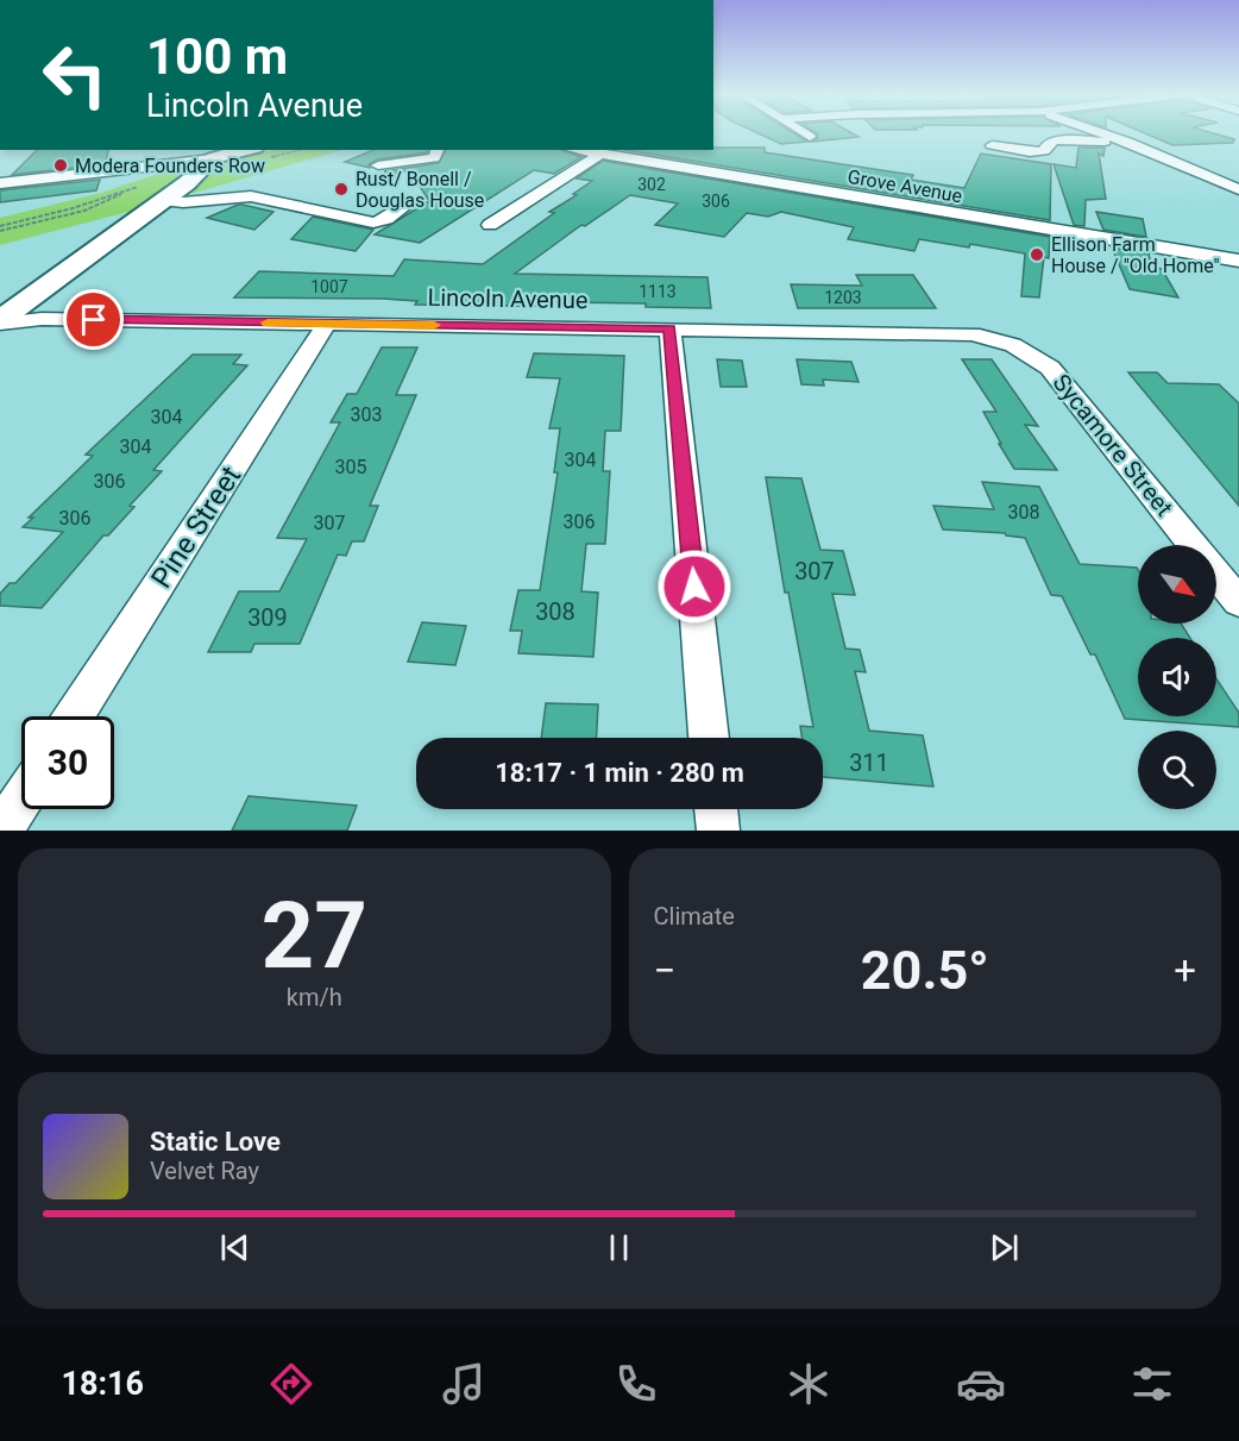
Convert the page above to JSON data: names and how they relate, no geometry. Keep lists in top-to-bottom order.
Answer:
{
  "streets": {
    "street": [
      "Grove Avenue",
      "Lincoln Avenue",
      "Sycamore Street",
      "Pine Street"
    ]
  },
  "crossings": [
    ["Lincoln Avenue", "Sycamore Street"],
    ["Lincoln Avenue", "Pine Street"]
  ],
  "places": ["Modera Founders Row", "Rust/ Bonell / Douglas House", "Ellison Farm House / \"Old Home\""],
  "house_numbers": [
    "302",
    "306",
    "1007",
    "1113",
    "1203",
    "303",
    "304",
    "304",
    "304",
    "305",
    "306",
    "308",
    "306",
    "306",
    "307",
    "307",
    "308",
    "309",
    "311"
  ],
  "north": "bottom right",
  "page": {
    "turn": ["100 m", "Lincoln Avenue"],
    "limit": "30",
    "trip": "18:17 · 1 min · 280 m",
    "tile": [
      ["27", "km/h"],
      "Climate"
    ],
    "heat": ["−", "20.5°", "+"],
    "song": ["Static Love", "Velvet Ray"],
    "tabs": "18:16"
  }
}
